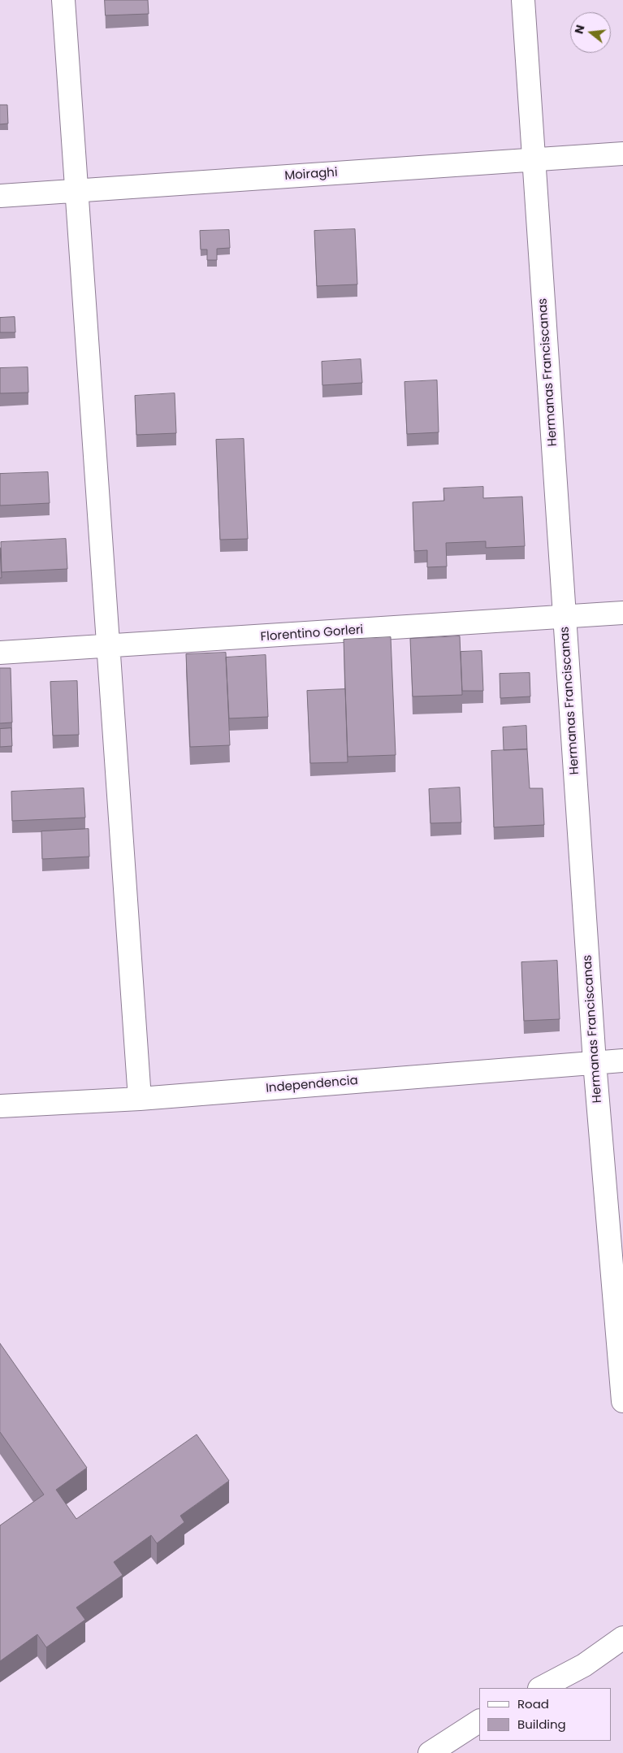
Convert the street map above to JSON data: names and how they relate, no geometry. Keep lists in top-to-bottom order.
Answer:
{
  "streets": {
    "street": [
      "Moiraghi",
      "Hermanas Franciscanas",
      "Florentino Gorleri",
      "Independencia"
    ]
  },
  "crossings": [
    ["Moiraghi", "Hermanas Franciscanas"],
    ["Hermanas Franciscanas", "Florentino Gorleri"],
    ["Hermanas Franciscanas", "Independencia"]
  ],
  "legend": ["Road", "Building"],
  "north": "left"
}
